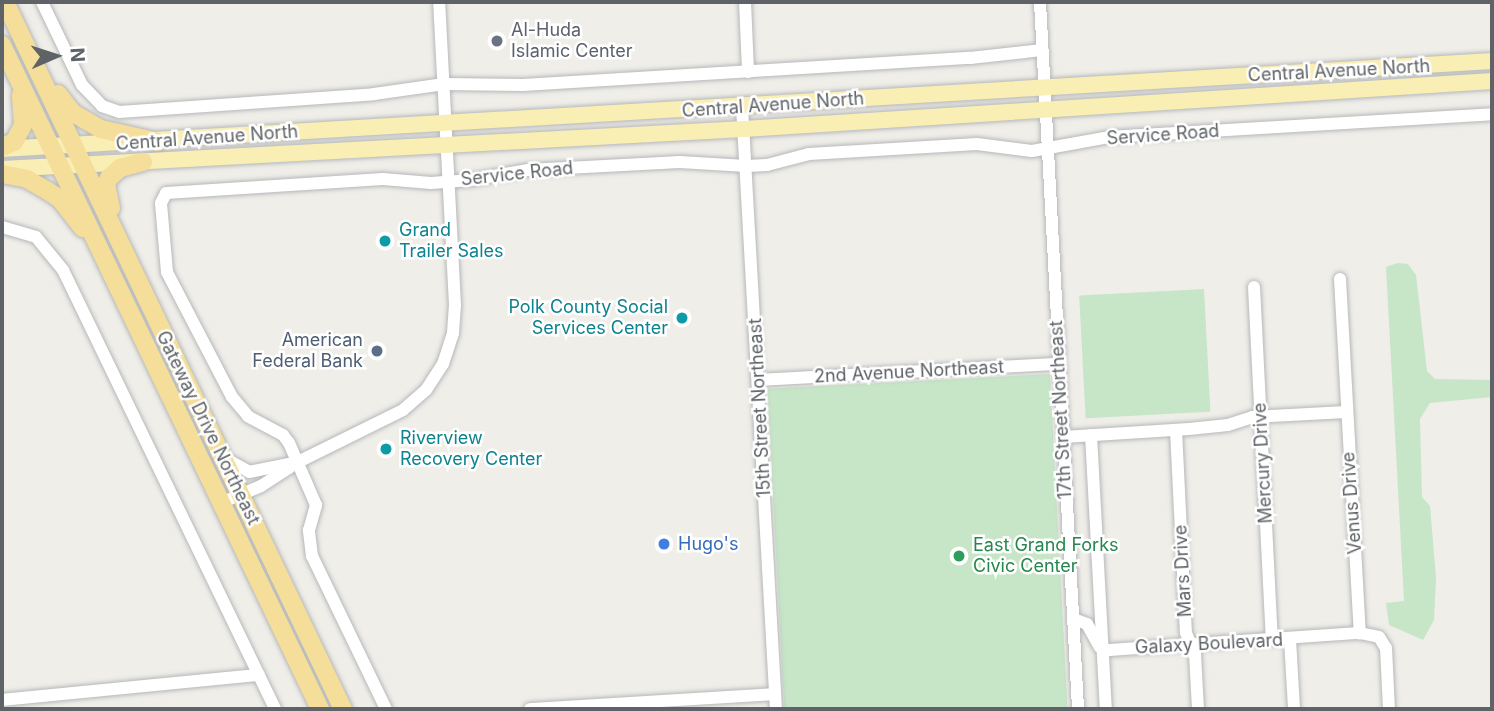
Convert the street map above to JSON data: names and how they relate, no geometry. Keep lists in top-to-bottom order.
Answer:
{
  "streets": {
    "highway": ["Gateway Drive Northeast"],
    "main road": ["Central Avenue North"],
    "street": [
      "Service Road",
      "2nd Avenue Northeast",
      "15th Street Northeast",
      "17th Street Northeast",
      "Mercury Drive",
      "Venus Drive",
      "Mars Drive",
      "Galaxy Boulevard"
    ]
  },
  "crossings": [
    ["Central Avenue North", "15th Street Northeast"],
    ["Central Avenue North", "17th Street Northeast"],
    ["Central Avenue North", "Gateway Drive Northeast"],
    ["Service Road", "15th Street Northeast"],
    ["Service Road", "17th Street Northeast"],
    ["2nd Avenue Northeast", "15th Street Northeast"],
    ["2nd Avenue Northeast", "17th Street Northeast"],
    ["Mercury Drive", "Galaxy Boulevard"],
    ["Venus Drive", "Galaxy Boulevard"],
    ["Mars Drive", "Galaxy Boulevard"]
  ],
  "places": [
    "Al-Huda Islamic Center",
    "Grand Trailer Sales",
    "Polk County Social Services Center",
    "American Federal Bank",
    "Riverview Recovery Center",
    "Hugo's",
    "East Grand Forks Civic Center"
  ],
  "north": "right"
}
